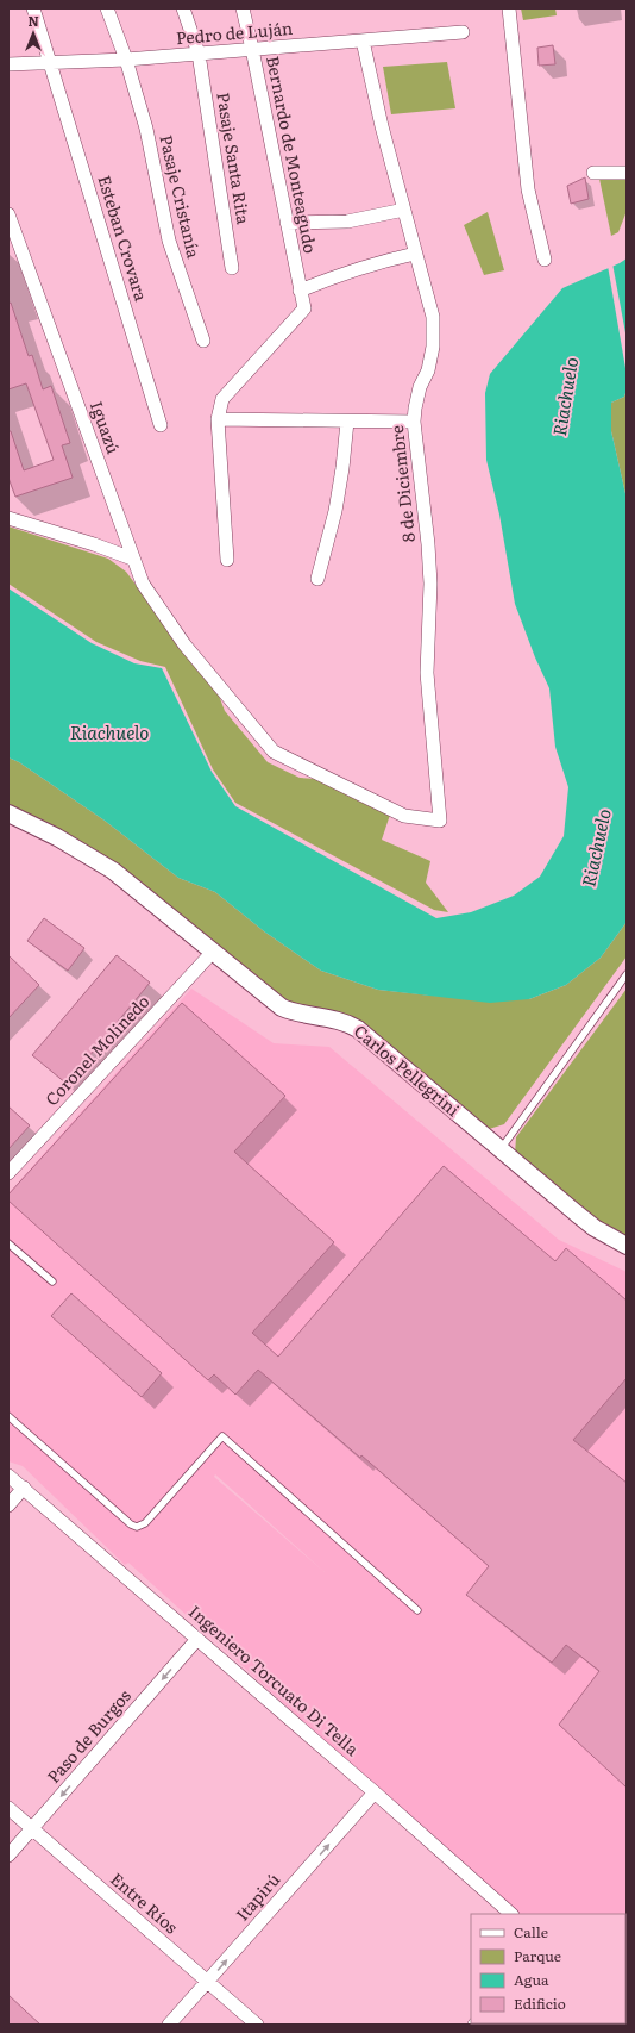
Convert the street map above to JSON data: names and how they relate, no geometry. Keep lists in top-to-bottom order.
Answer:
{
  "streets": {
    "street": [
      "Pedro de Luján",
      "Bernardo de Monteagudo",
      "Pasaje Santa Rita",
      "Pasaje Cristanía",
      "Esteban Crovara",
      "Iguazú",
      "8 de Diciembre",
      "Coronel Molinedo",
      "Carlos Pellegrini",
      "Ingeniero Torcuato Di Tella",
      "Paso de Burgos",
      "Itapirú",
      "Entre Ríos"
    ]
  },
  "crossings": [
    ["Pedro de Luján", "Bernardo de Monteagudo"],
    ["Pedro de Luján", "Pasaje Santa Rita"],
    ["Pedro de Luján", "Pasaje Cristanía"],
    ["Pedro de Luján", "Esteban Crovara"],
    ["Pedro de Luján", "8 de Diciembre"],
    ["Iguazú", "8 de Diciembre"],
    ["Coronel Molinedo", "Carlos Pellegrini"],
    ["Ingeniero Torcuato Di Tella", "Paso de Burgos"],
    ["Ingeniero Torcuato Di Tella", "Itapirú"],
    ["Paso de Burgos", "Entre Ríos"],
    ["Itapirú", "Entre Ríos"]
  ],
  "one_way": ["Paso de Burgos", "Itapirú"],
  "water": ["Riachuelo"],
  "legend": [
    "Calle",
    "Parque",
    "Agua",
    "Edificio"
  ],
  "north": "top"
}
